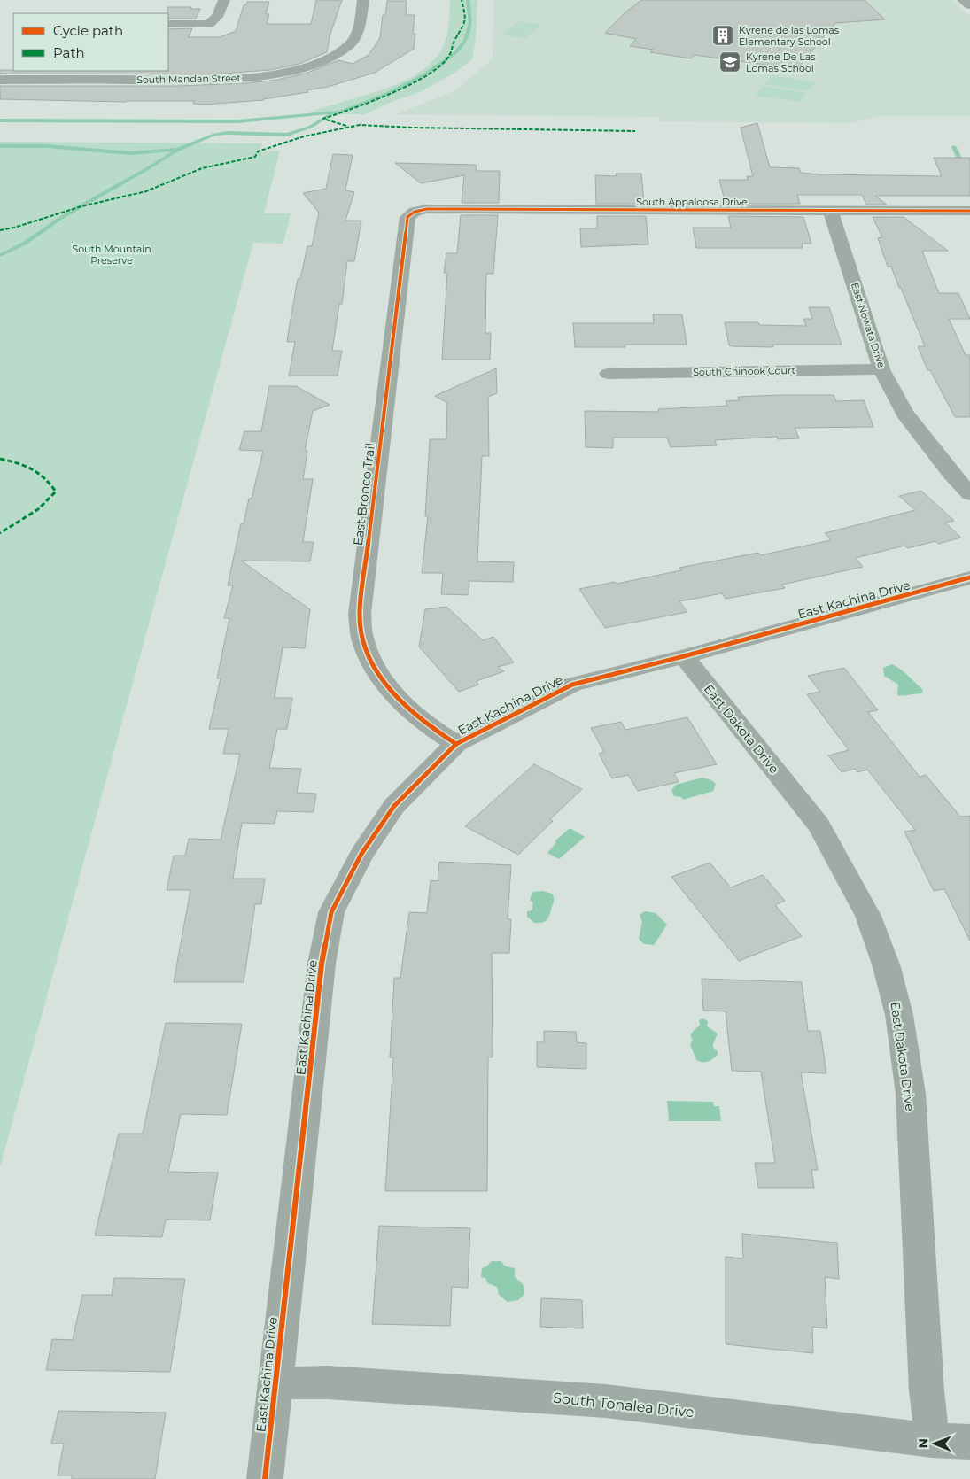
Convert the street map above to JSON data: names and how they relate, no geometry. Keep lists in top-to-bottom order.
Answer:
{
  "streets": {
    "street": [
      "South Mandan Street",
      "South Appaloosa Drive",
      "East Nowata Drive",
      "South Chinook Court",
      "East Bronco Trail",
      "East Kachina Drive",
      "East Dakota Drive",
      "South Tonalea Drive"
    ]
  },
  "crossings": [
    ["South Appaloosa Drive", "East Nowata Drive"],
    ["South Appaloosa Drive", "East Bronco Trail"],
    ["East Nowata Drive", "South Chinook Court"],
    ["East Bronco Trail", "East Kachina Drive"],
    ["East Kachina Drive", "East Dakota Drive"],
    ["East Kachina Drive", "South Tonalea Drive"],
    ["East Dakota Drive", "South Tonalea Drive"]
  ],
  "parks": ["South Mountain Preserve"],
  "places": {
    "building": ["Kyrene de las Lomas Elementary School"],
    "school or university": ["Kyrene De Las Lomas School"]
  },
  "legend": ["Cycle path", "Path"],
  "north": "left"
}
